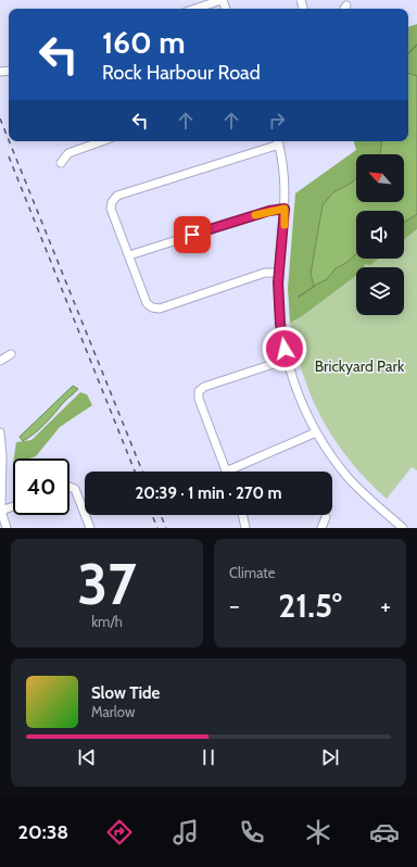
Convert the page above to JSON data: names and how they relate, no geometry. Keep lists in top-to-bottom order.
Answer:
{
  "parks": ["Brickyard Park"],
  "north": "top left",
  "page": {
    "turn": ["160 m", "Rock Harbour Road"],
    "limit": "40",
    "trip": "20:39 · 1 min · 270 m",
    "tile": [
      ["37", "km/h"],
      "Climate"
    ],
    "heat": ["−", "21.5°", "+"],
    "song": ["Slow Tide", "Marlow"],
    "tabs": "20:38"
  }
}
